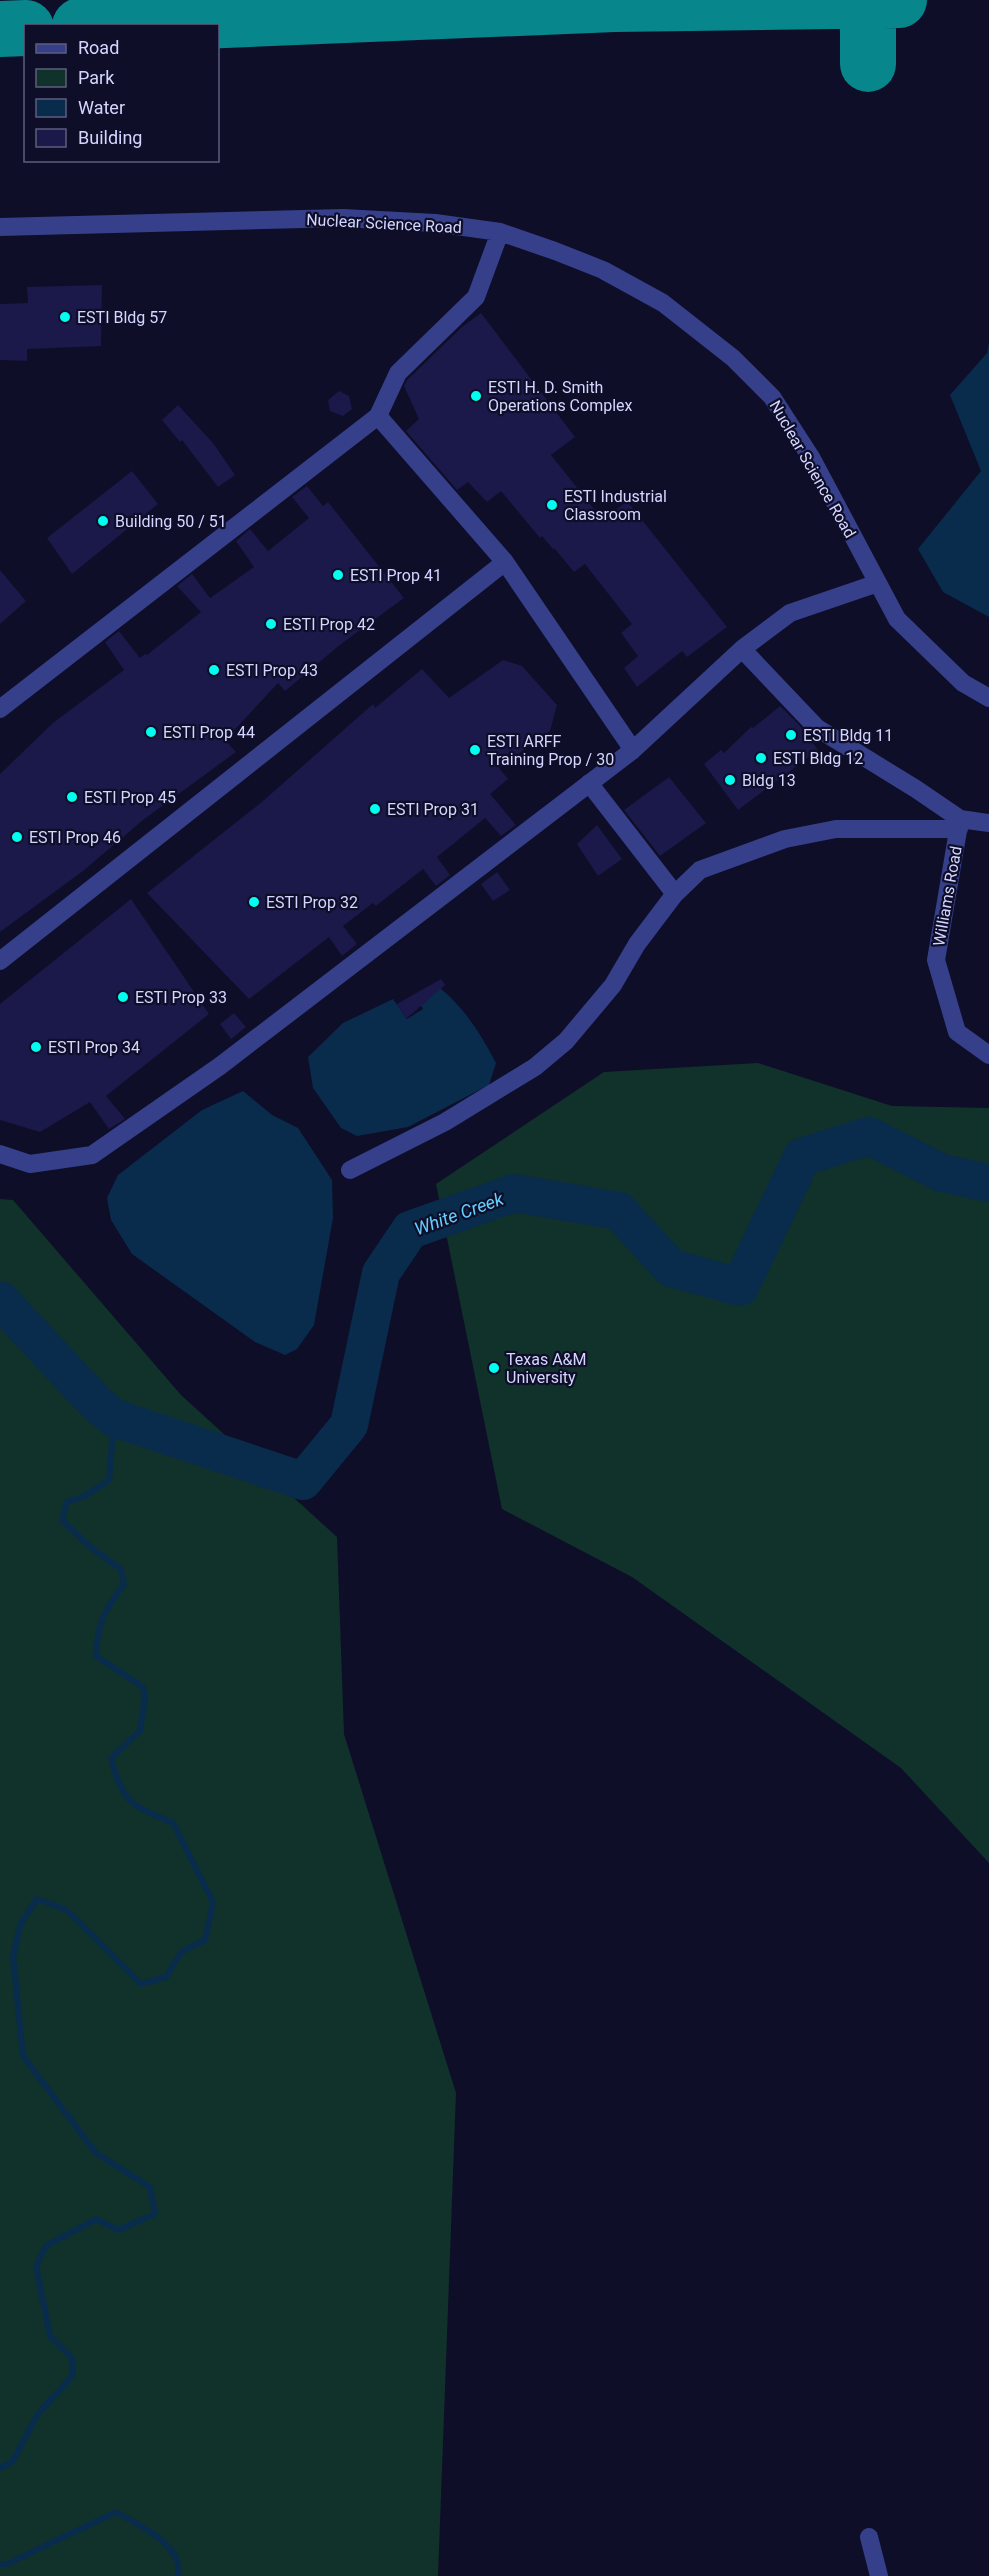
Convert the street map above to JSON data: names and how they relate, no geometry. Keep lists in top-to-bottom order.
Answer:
{
  "streets": {
    "street": ["Nuclear Science Road", "Williams Road"]
  },
  "water": ["White Creek"],
  "places": [
    "ESTI Bldg 57",
    "ESTI H. D. Smith Operations Complex",
    "ESTI Industrial Classroom",
    "Building 50 / 51",
    "ESTI Prop 41",
    "ESTI Prop 42",
    "ESTI Prop 43",
    "ESTI Prop 44",
    "ESTI Bldg 11",
    "ESTI ARFF Training Prop / 30",
    "ESTI Bldg 12",
    "Bldg 13",
    "ESTI Prop 45",
    "ESTI Prop 31",
    "ESTI Prop 46",
    "ESTI Prop 32",
    "ESTI Prop 33",
    "ESTI Prop 34",
    "Texas A&M University"
  ],
  "legend": [
    "Road",
    "Park",
    "Water",
    "Building"
  ]
}
